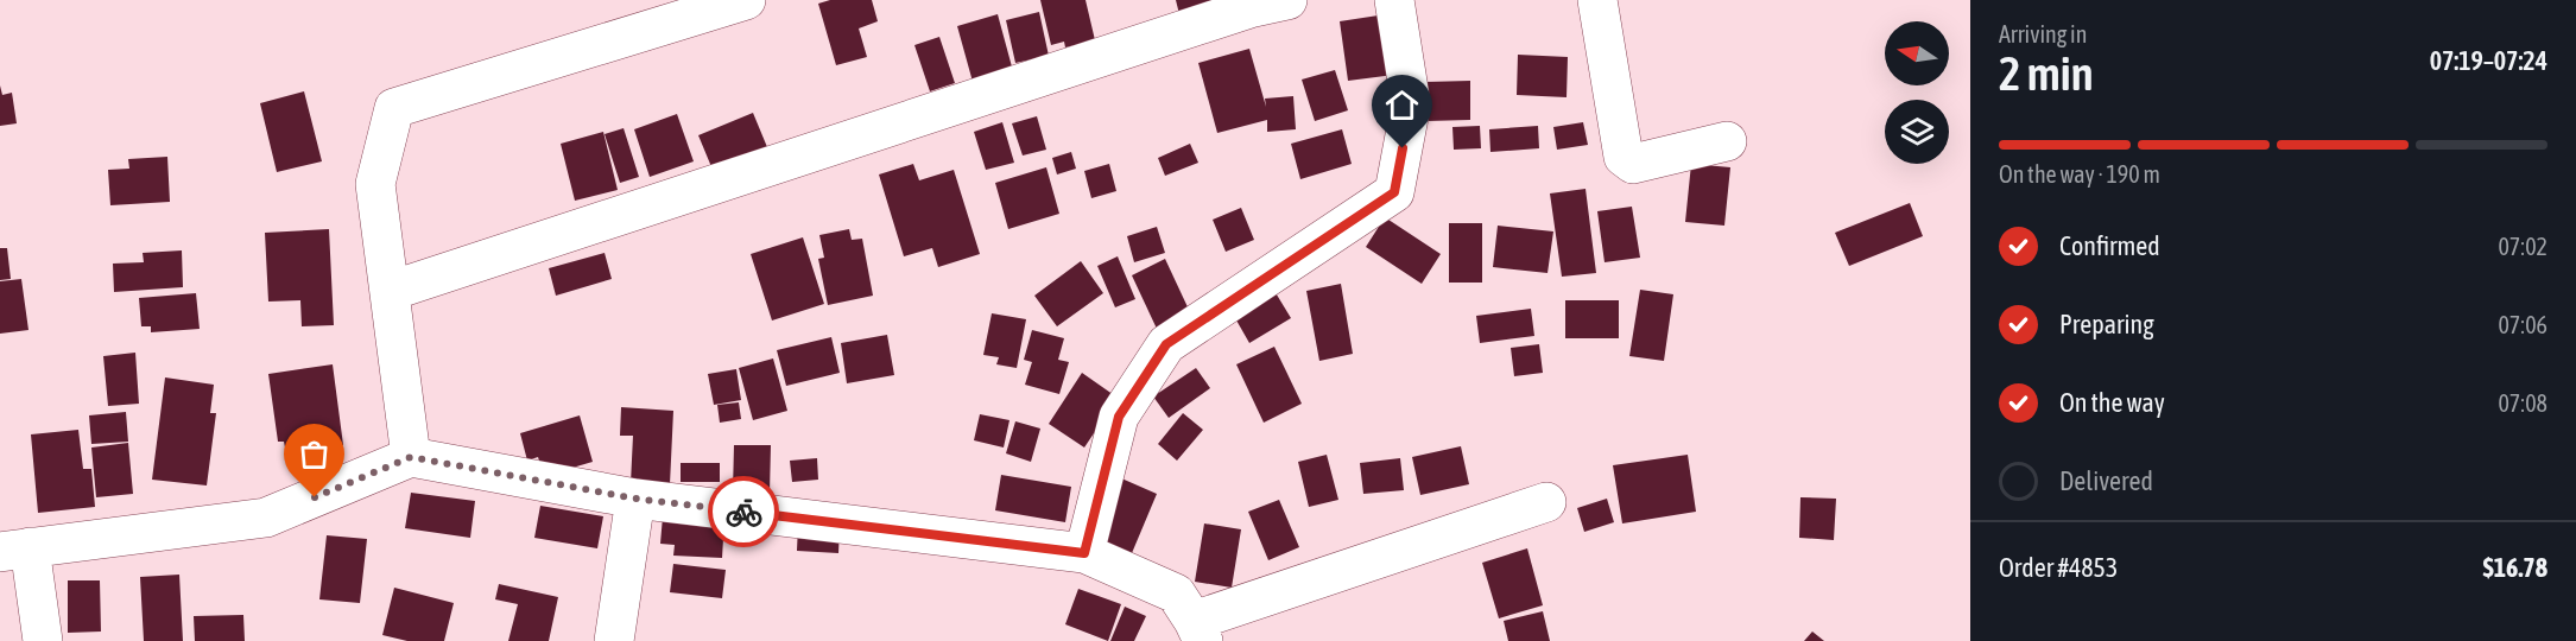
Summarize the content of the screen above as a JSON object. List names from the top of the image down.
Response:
{
  "north": "left",
  "page": {
    "heading": ["2 min", "Arriving in", "07:19–07:24"],
    "panel": ["Order #4853", "$16.78"],
    "bar": "On the way · 190 m",
    "list": [
      ["Confirmed", "07:02"],
      ["Preparing", "07:06"],
      ["On the way", "07:08"],
      "Delivered"
    ]
  }
}
